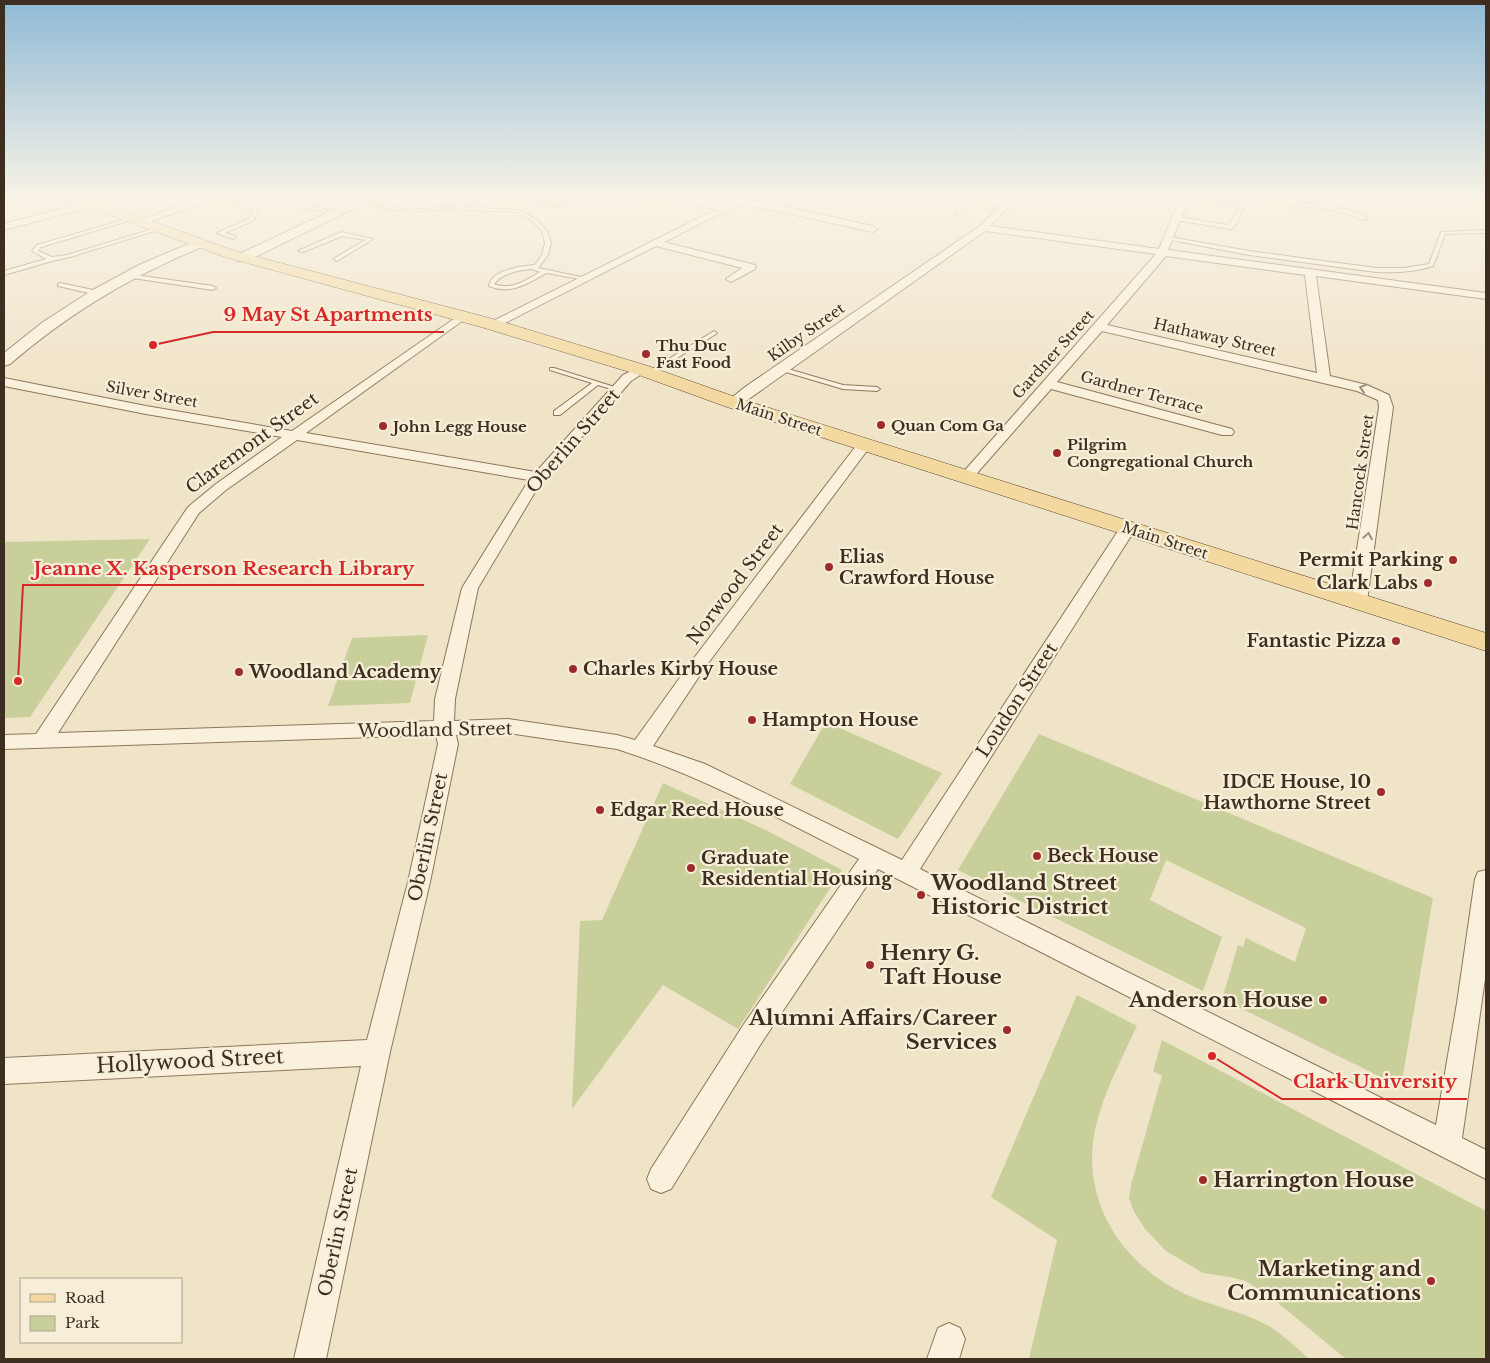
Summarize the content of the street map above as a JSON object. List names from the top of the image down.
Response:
{
  "streets": {
    "main road": ["Main Street"],
    "street": [
      "Kilby Street",
      "Hathaway Street",
      "Gardner Street",
      "Gardner Terrace",
      "Silver Street",
      "Oberlin Street",
      "Claremont Street",
      "Hancock Street",
      "Norwood Street",
      "Loudon Street",
      "Woodland Street",
      "Hollywood Street"
    ]
  },
  "crossings": [
    ["Kilby Street", "Main Street"],
    ["Hathaway Street", "Gardner Street"],
    ["Hathaway Street", "Hancock Street"],
    ["Gardner Street", "Gardner Terrace"],
    ["Gardner Street", "Main Street"],
    ["Silver Street", "Oberlin Street"],
    ["Silver Street", "Claremont Street"],
    ["Main Street", "Oberlin Street"],
    ["Main Street", "Claremont Street"],
    ["Main Street", "Hancock Street"],
    ["Main Street", "Norwood Street"],
    ["Main Street", "Loudon Street"],
    ["Oberlin Street", "Woodland Street"],
    ["Oberlin Street", "Hollywood Street"],
    ["Claremont Street", "Woodland Street"],
    ["Norwood Street", "Woodland Street"],
    ["Loudon Street", "Woodland Street"]
  ],
  "one_way": ["Hancock Street"],
  "places": [
    "9 May St Apartments",
    "Thu Duc Fast Food",
    "Quan Com Ga",
    "John Legg House",
    "Pilgrim Congregational Church",
    "Permit Parking",
    "Elias Crawford House",
    "Clark Labs",
    "Fantastic Pizza",
    "Charles Kirby House",
    "Woodland Academy",
    "Jeanne X. Kasperson Research Library",
    "Hampton House",
    "IDCE House, 10 Hawthorne Street",
    "Edgar Reed House",
    "Beck House",
    "Graduate Residential Housing",
    "Woodland Street Historic District",
    "Henry G. Taft House",
    "Anderson House",
    "Alumni Affairs/Career Services",
    "Clark University",
    "Harrington House",
    "Marketing and Communications"
  ],
  "legend": ["Road", "Park"]
}
